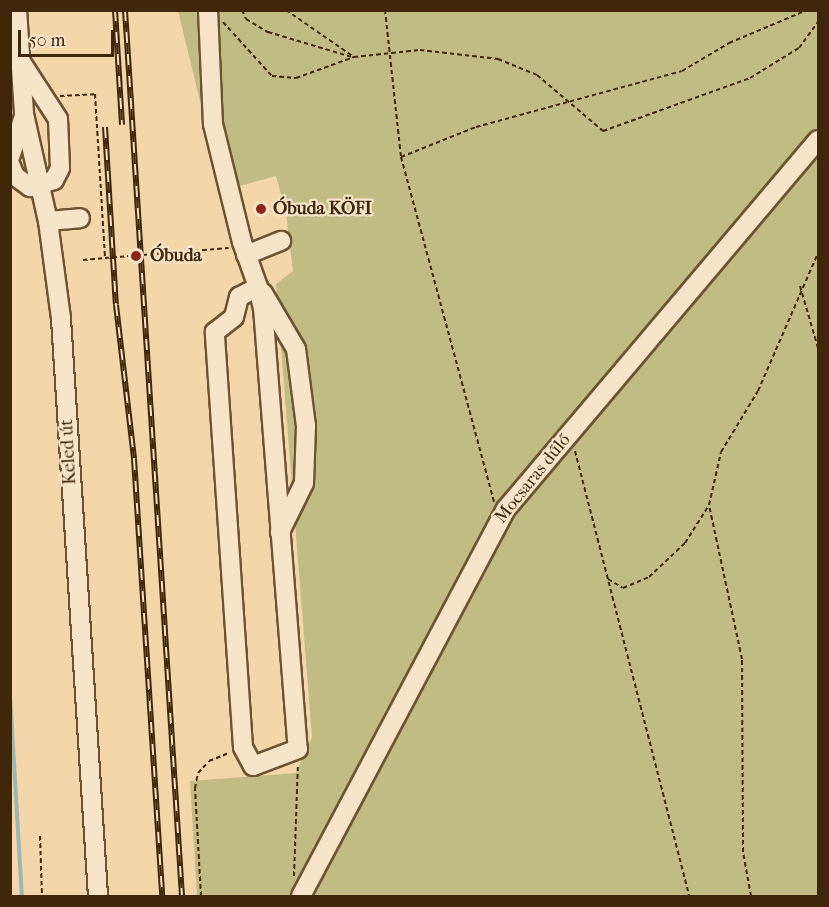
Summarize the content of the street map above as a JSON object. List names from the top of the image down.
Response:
{
  "streets": {
    "street": ["Keled út", "Mocsaras dűlő"]
  },
  "places": ["Óbuda KÖFI", "Óbuda"],
  "scale_bar": "50 m"
}
